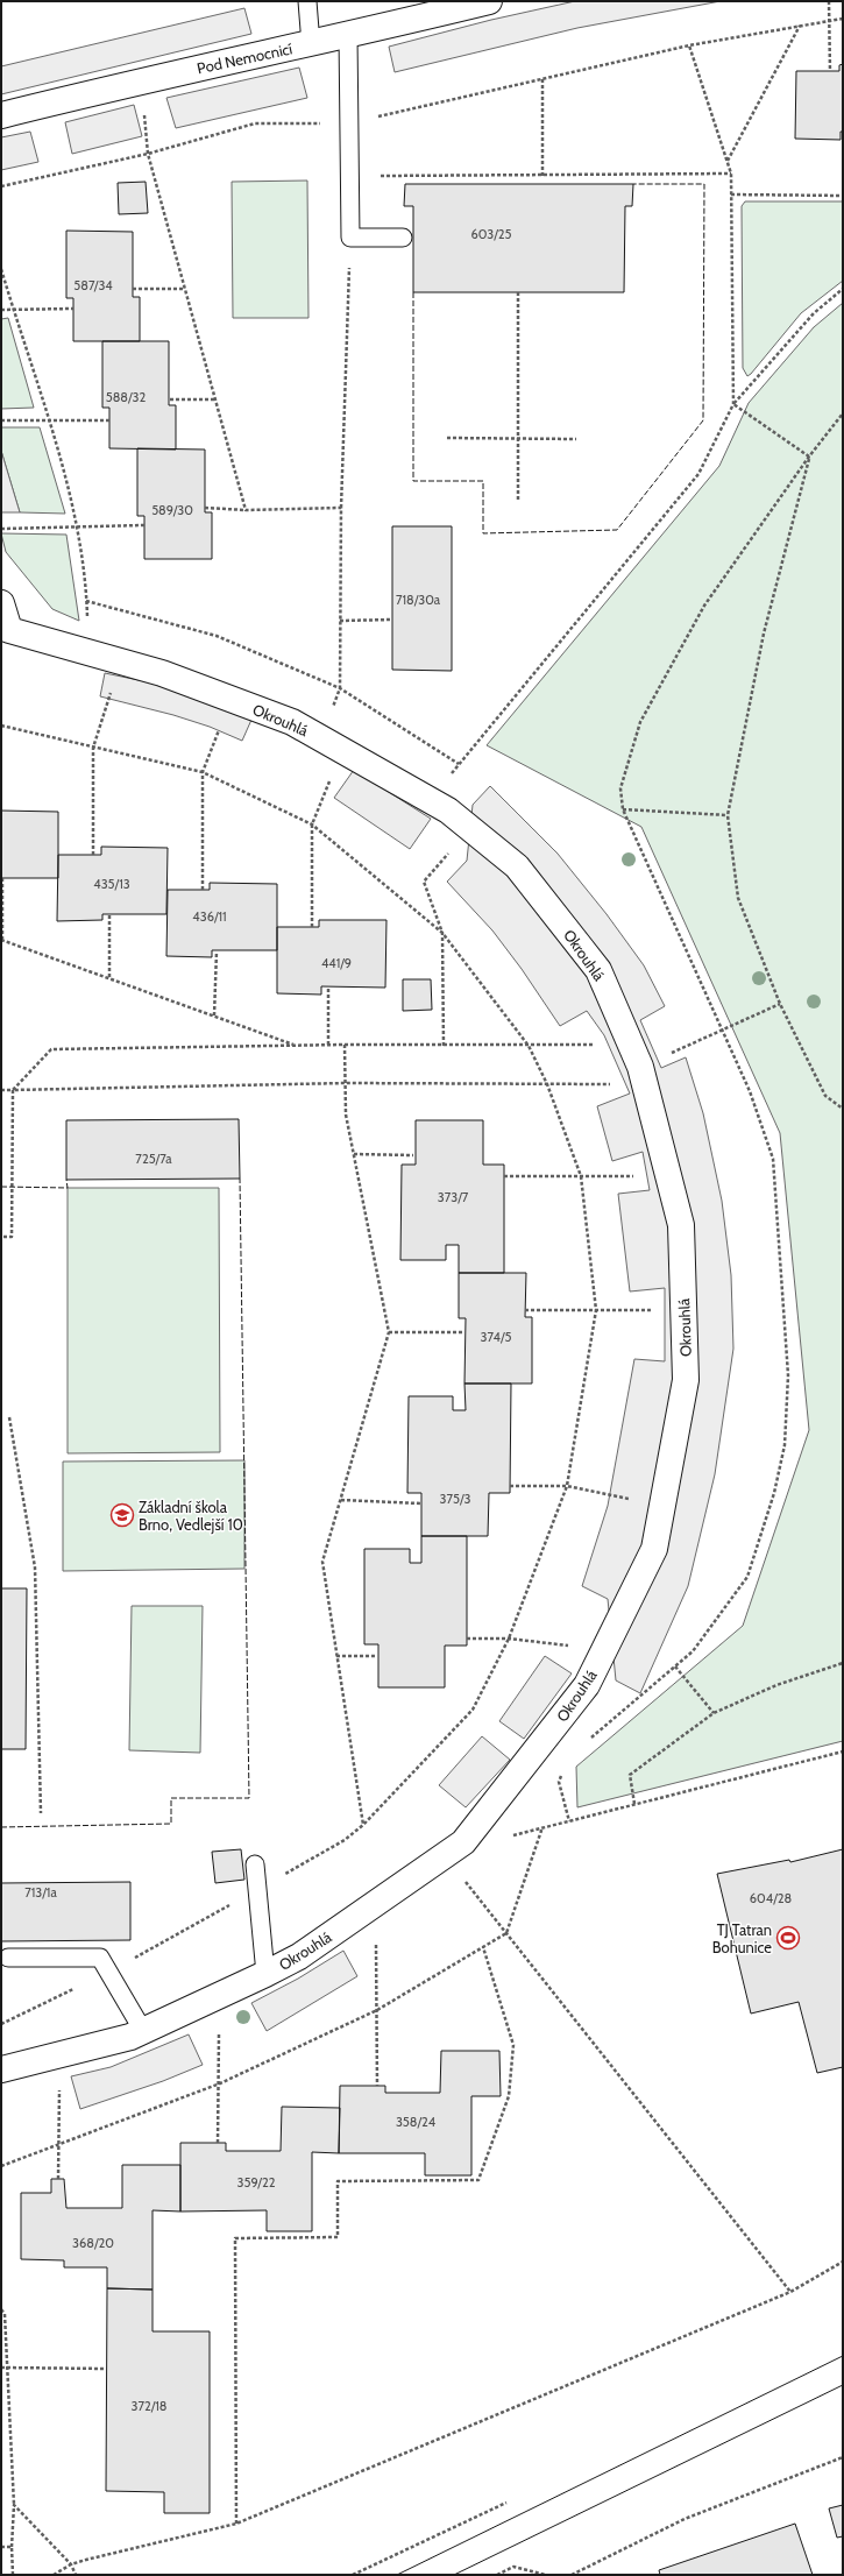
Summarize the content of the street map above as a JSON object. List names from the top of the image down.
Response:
{
  "streets": {
    "street": ["Pod Nemocnicí", "Okrouhlá"]
  },
  "places": {
    "school or university": ["Základní škola Brno, Vedlejší 10"],
    "sports": ["TJ Tatran Bohunice"]
  },
  "house_numbers": [
    "603/25",
    "587/34",
    "588/32",
    "589/30",
    "718/30a",
    "435/13",
    "436/11",
    "441/9",
    "725/7a",
    "373/7",
    "374/5",
    "375/3",
    "713/1a",
    "604/28",
    "358/24",
    "359/22",
    "368/20",
    "372/18"
  ]
}
